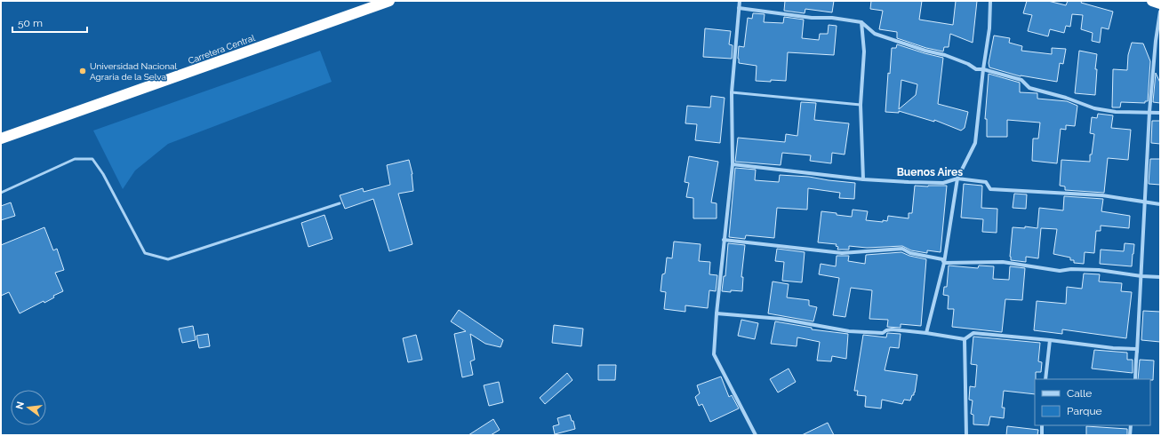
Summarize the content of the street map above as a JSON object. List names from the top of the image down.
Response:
{
  "streets": {
    "highway": ["Carretera Central"]
  },
  "districts": ["Buenos Aires"],
  "places": ["Universidad Nacional Agraria de la Selva"],
  "legend": ["Calle", "Parque"],
  "scale_bar": "50 m",
  "north": "left"
}
